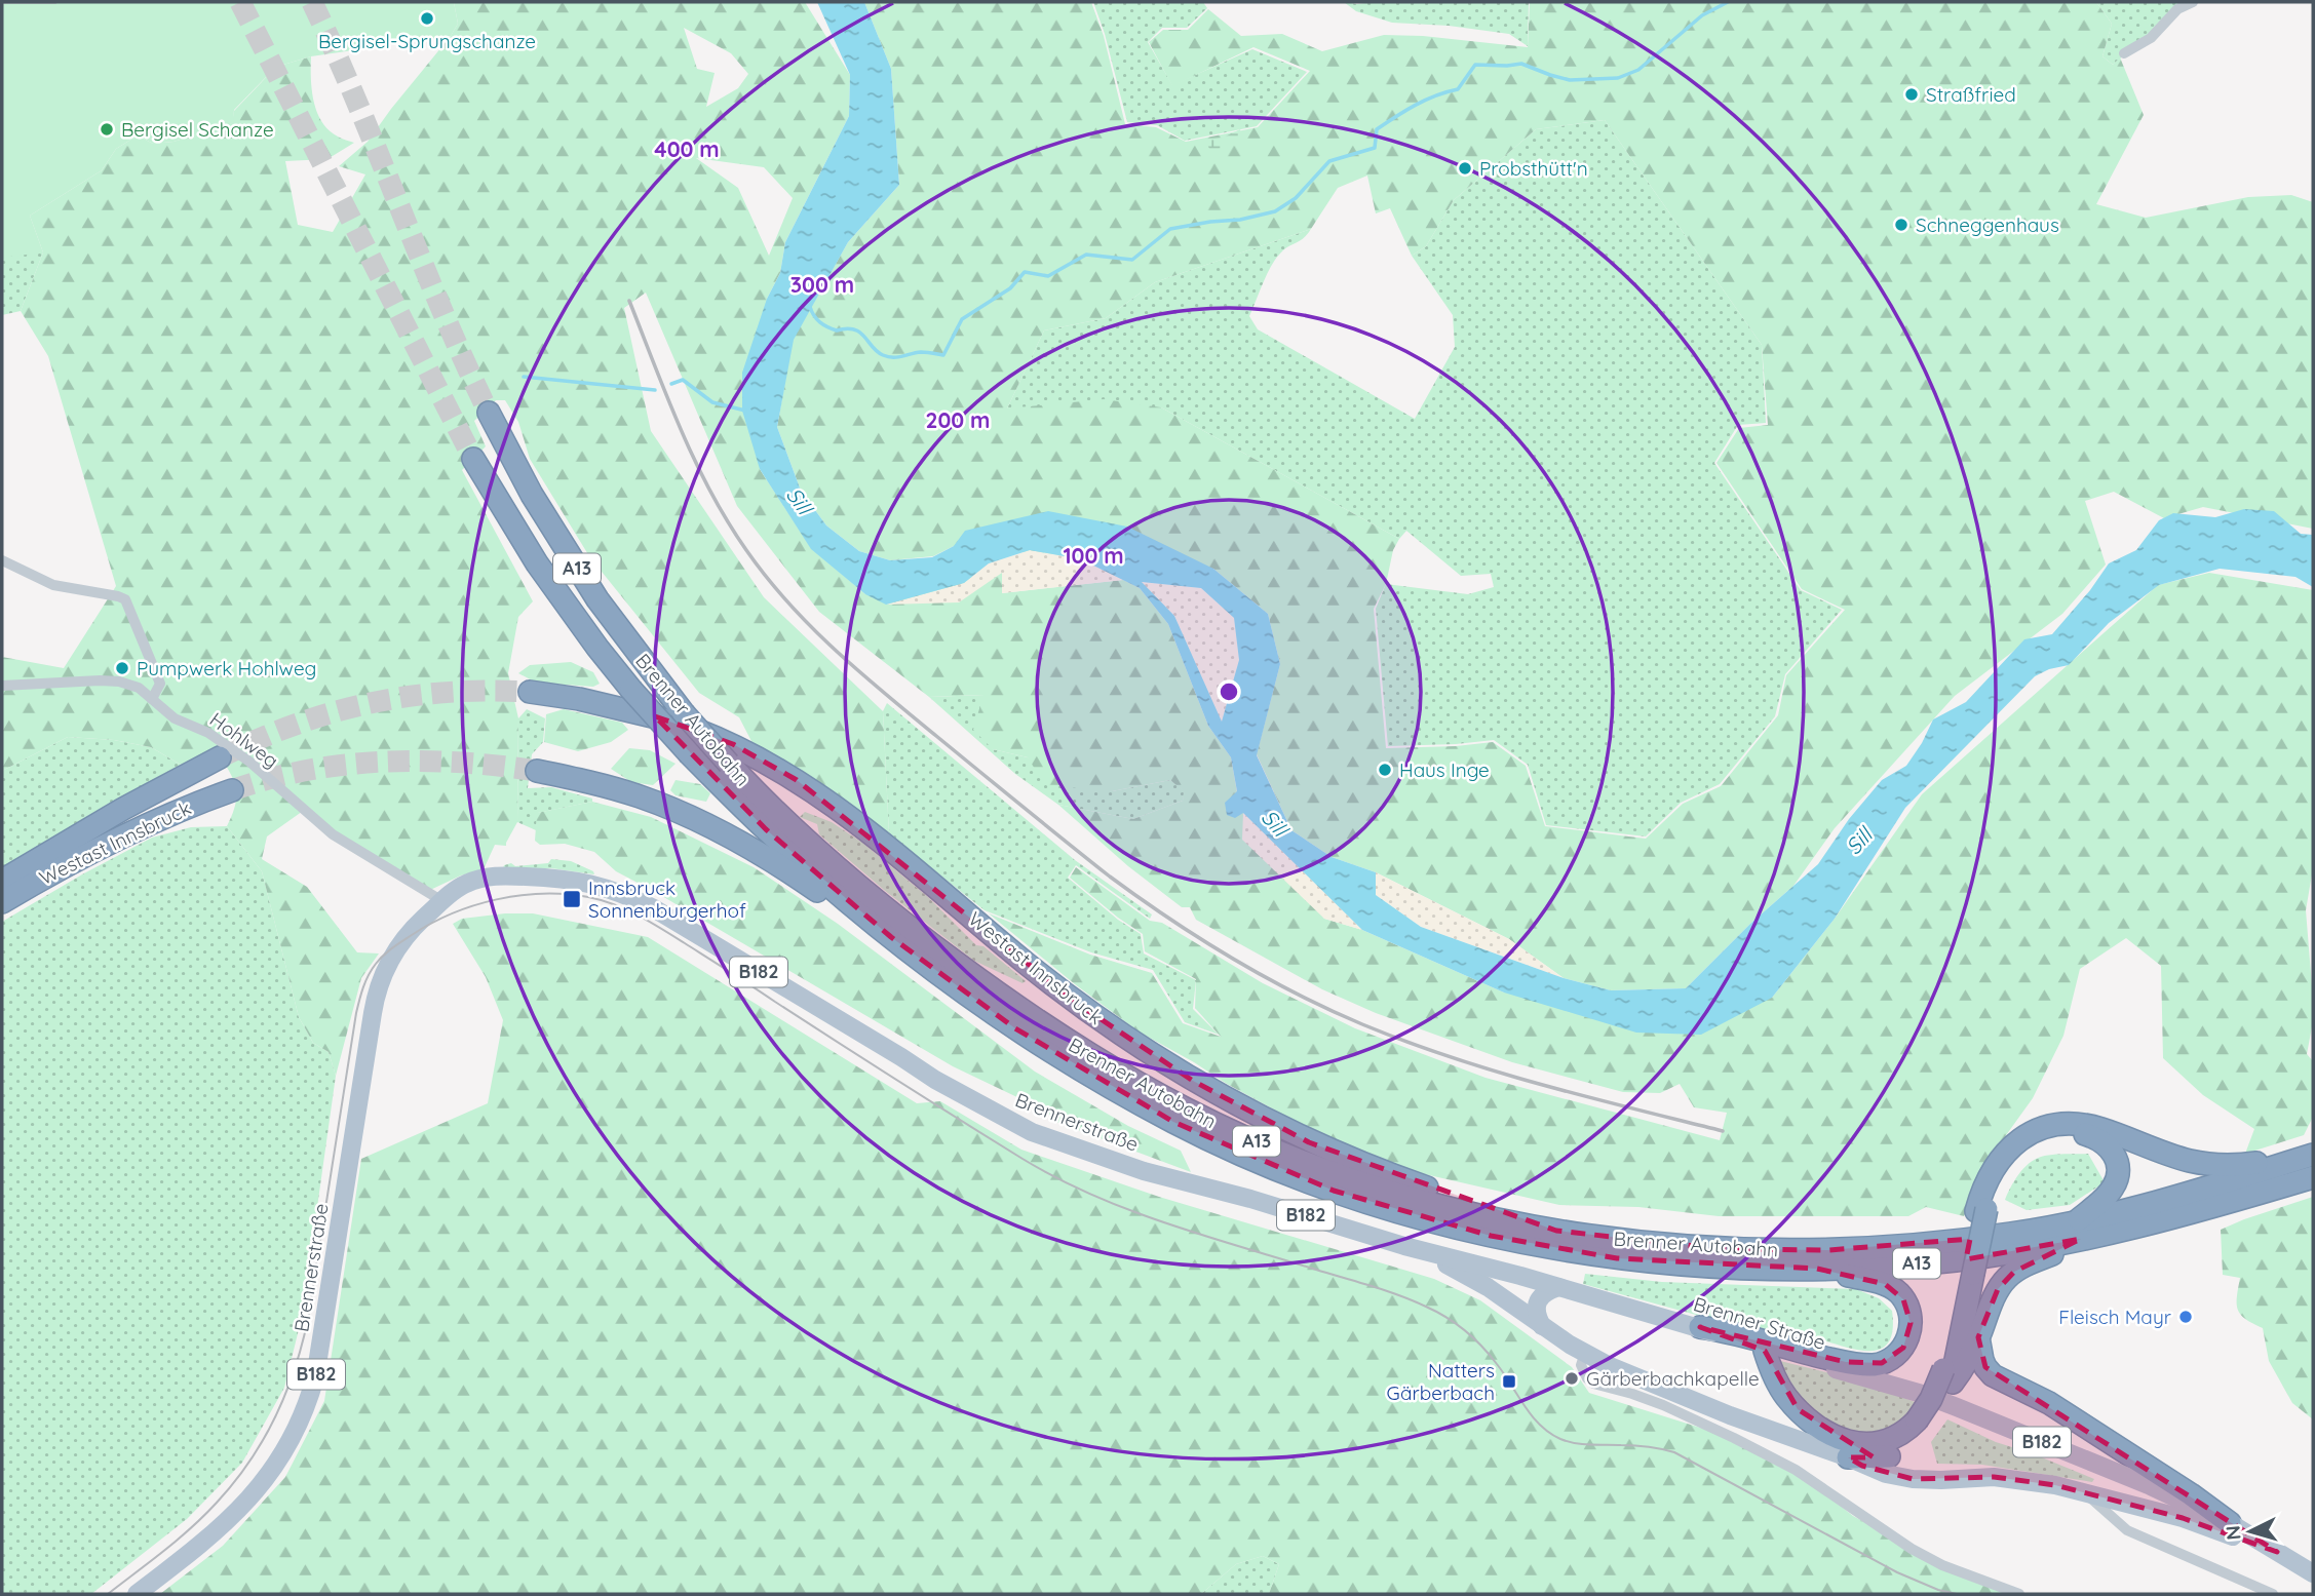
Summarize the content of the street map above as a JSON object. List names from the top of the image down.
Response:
{
  "streets": {
    "highway": ["A13", "Brenner Autobahn", "Westast Innsbruck"],
    "main road": ["B182", "Brennerstraße", "Brenner Straße"],
    "street": ["Hohlweg"]
  },
  "crossings": [
    ["A13", "Brenner Autobahn"],
    ["Brenner Autobahn", "Westast Innsbruck"],
    ["Hohlweg", "Brennerstraße"],
    ["B182", "Brennerstraße"],
    ["B182", "Brenner Straße"],
    ["Brennerstraße", "Brenner Straße"]
  ],
  "water": ["Sill"],
  "places": {
    "other": [
      "Bergisel-Sprungschanze",
      "Straßfried",
      "Bergisel Schanze",
      "Probsthütt'n",
      "Schneggenhaus",
      "Pumpwerk Hohlweg",
      "Haus Inge",
      "Fleisch Mayr",
      "Gärberbachkapelle"
    ],
    "transit": ["Innsbruck Sonnenburgerhof", "Natters Gärberbach"]
  },
  "north": "left",
  "rings": [
    "400 m",
    "300 m",
    "200 m",
    "100 m"
  ]
}
